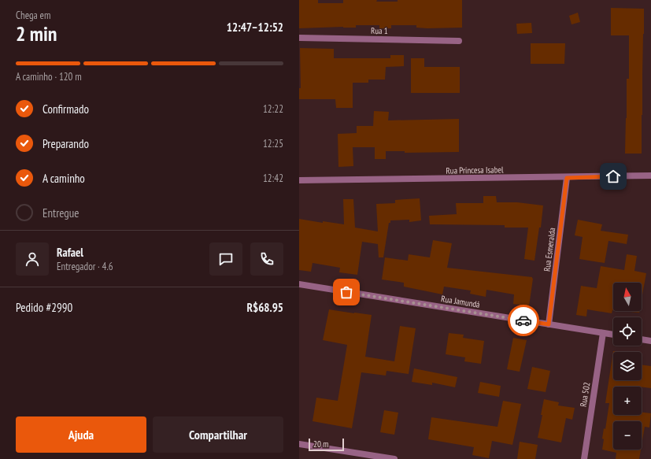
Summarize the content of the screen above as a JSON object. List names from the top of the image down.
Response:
{
  "streets": {
    "street": [
      "Rua 1",
      "Rua Princesa Isabel",
      "Rua Esmeralda",
      "Rua Jamundá",
      "Rua 502"
    ]
  },
  "crossings": [
    ["Rua Princesa Isabel", "Rua Esmeralda"],
    ["Rua Esmeralda", "Rua Jamundá"],
    ["Rua Jamundá", "Rua 502"]
  ],
  "scale_bar": "20 m",
  "north": "top",
  "page": {
    "heading": ["2 min", "Chega em", "12:47–12:52"],
    "panel": [
      "Rafael",
      "Entregador · 4.6",
      "Pedido #2990",
      "R$68.95"
    ],
    "bar": "A caminho · 120 m",
    "list": [
      ["Confirmado", "12:22"],
      ["Preparando", "12:25"],
      ["A caminho", "12:42"],
      "Entregue"
    ],
    "map_buttons": ["+", "−"],
    "buttons": ["Ajuda", "Compartilhar"],
    "scale": "20 m"
  }
}
